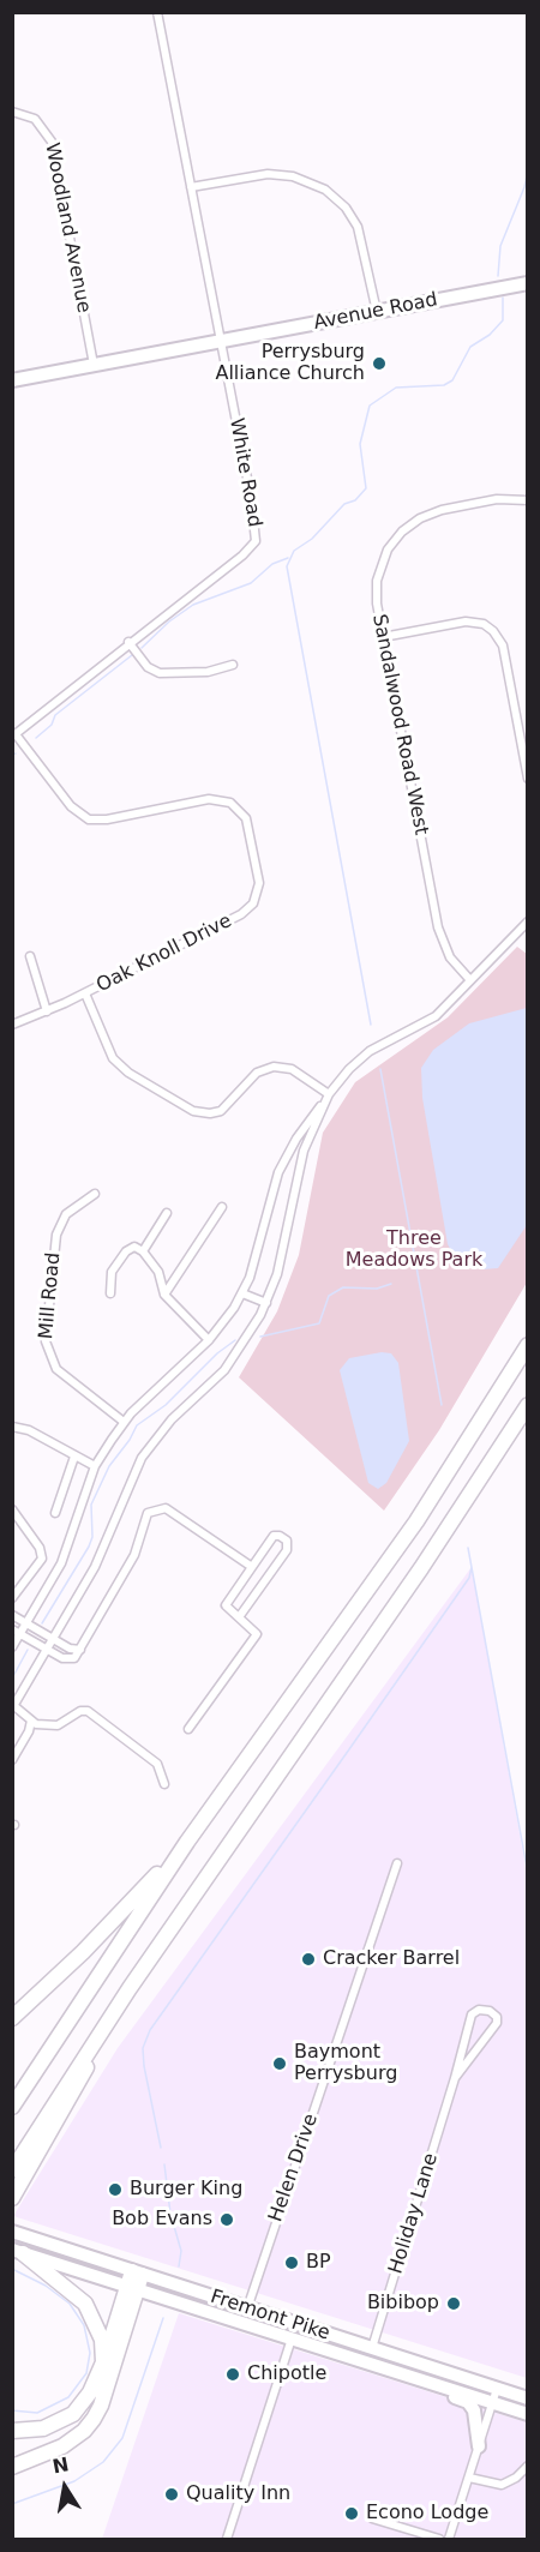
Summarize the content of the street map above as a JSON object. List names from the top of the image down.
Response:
{
  "streets": {
    "main road": ["Avenue Road", "Fremont Pike"],
    "street": [
      "Woodland Avenue",
      "White Road",
      "Sandalwood Road West",
      "Oak Knoll Drive",
      "Mill Road",
      "Helen Drive",
      "Holiday Lane"
    ]
  },
  "crossings": [
    ["Woodland Avenue", "Avenue Road"],
    ["Avenue Road", "White Road"],
    ["White Road", "Oak Knoll Drive"],
    ["Helen Drive", "Fremont Pike"],
    ["Holiday Lane", "Fremont Pike"]
  ],
  "parks": ["Three Meadows Park"],
  "places": [
    "Perrysburg Alliance Church",
    "Cracker Barrel",
    "Baymont Perrysburg",
    "Burger King",
    "Bob Evans",
    "BP",
    "Bibibop",
    "Chipotle",
    "Quality Inn",
    "Econo Lodge"
  ],
  "north": "top"
}
